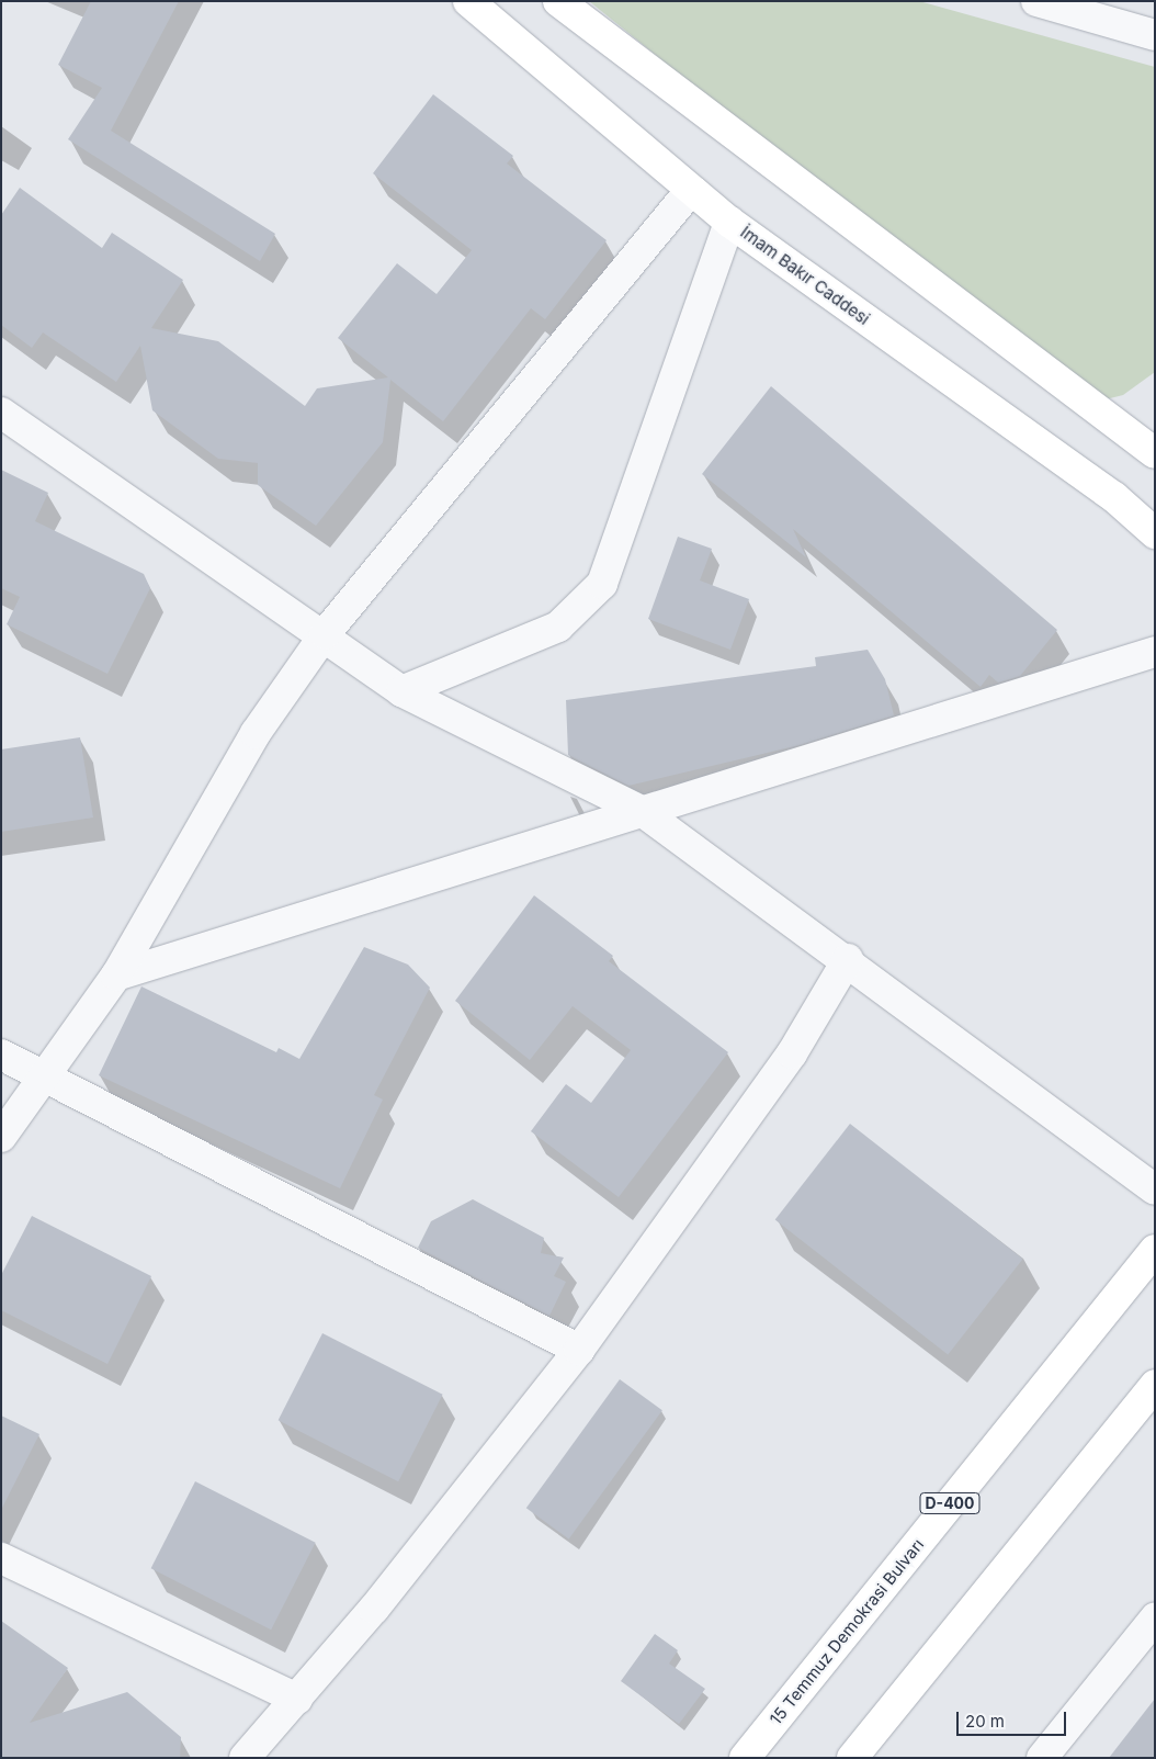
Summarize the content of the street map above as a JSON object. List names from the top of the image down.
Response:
{
  "streets": {
    "main road": ["İmam Bakır Caddesi", "D-400", "15 Temmuz Demokrasi Bulvarı"]
  },
  "scale_bar": "20 m"
}
